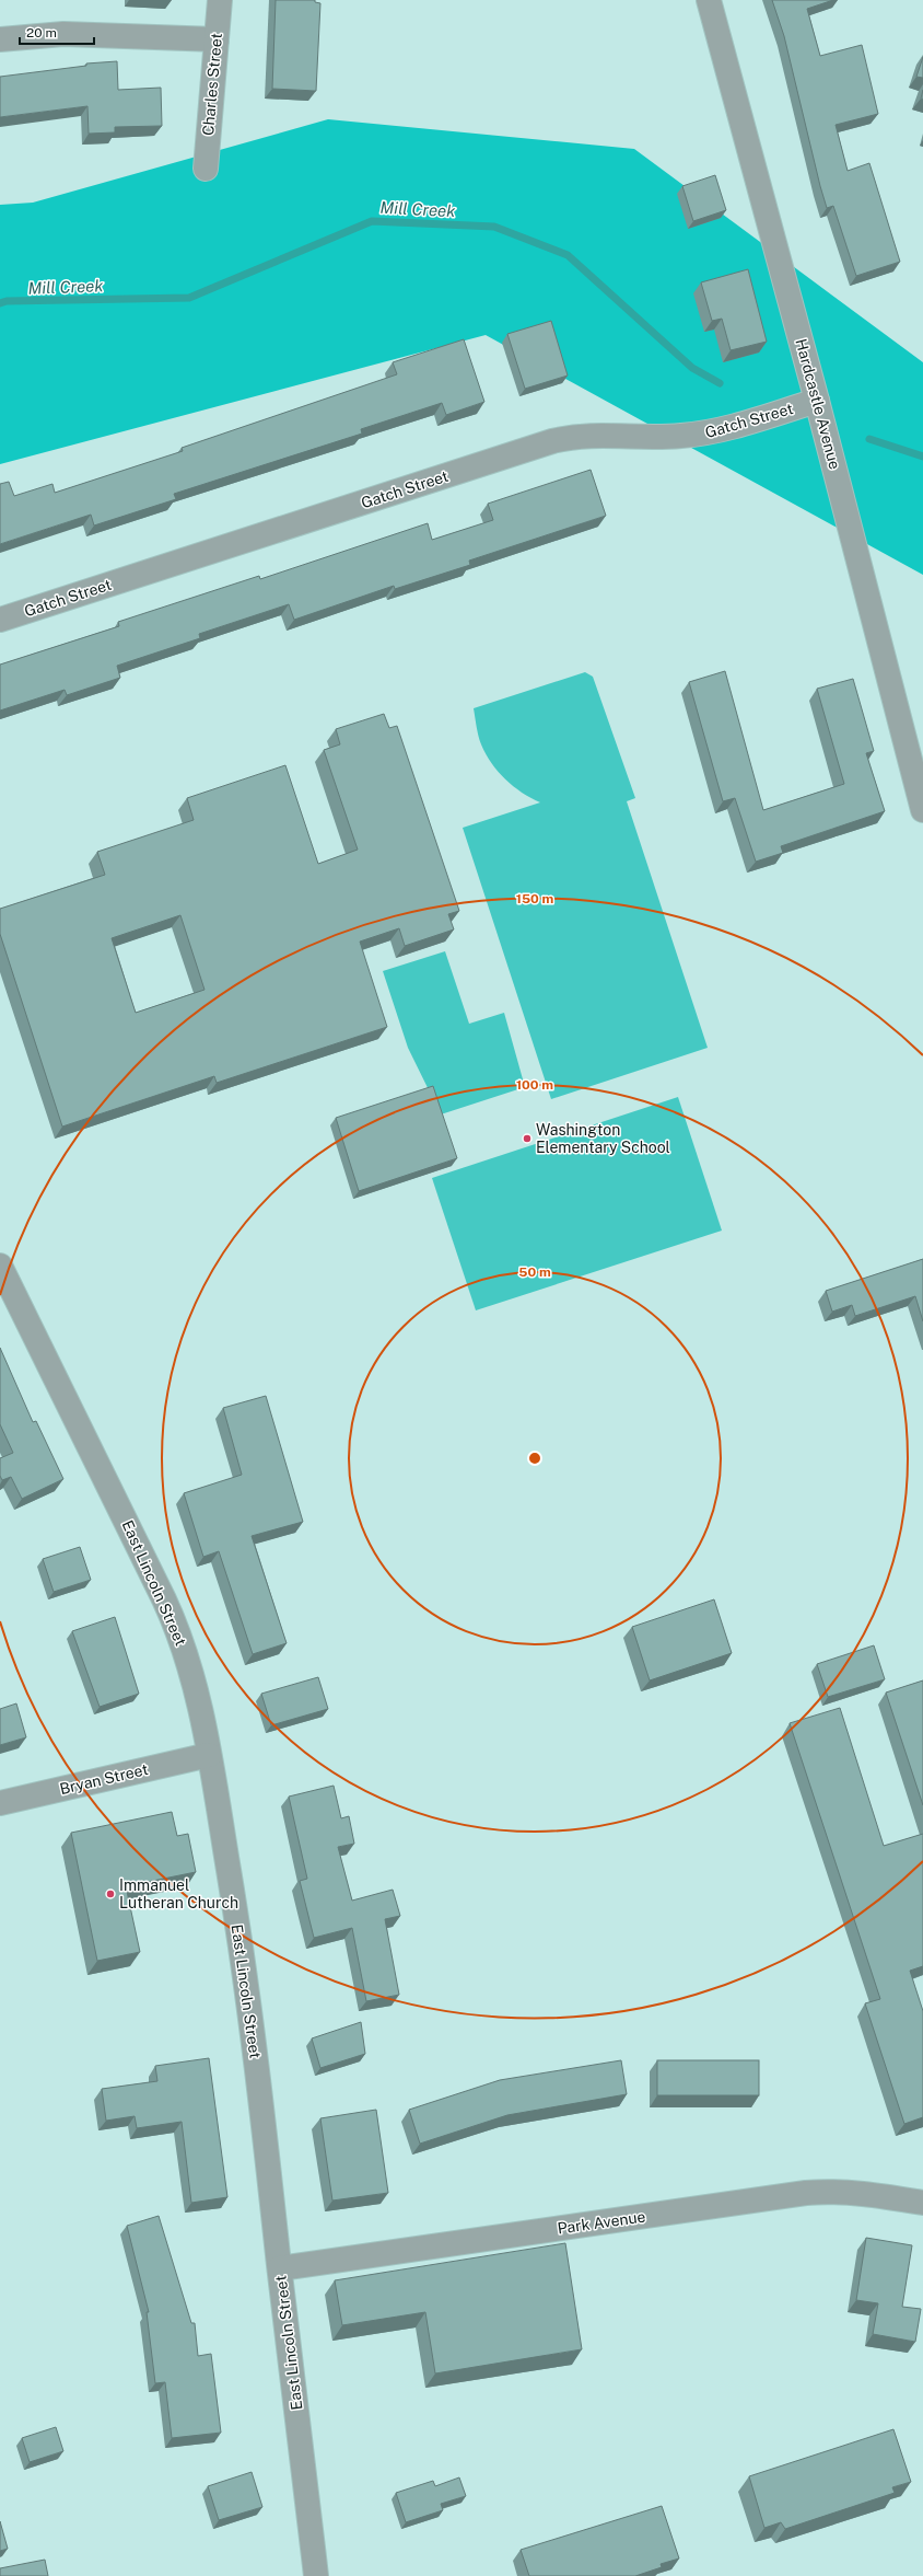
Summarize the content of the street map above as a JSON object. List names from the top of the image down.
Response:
{
  "streets": {
    "street": [
      "Charles Street",
      "Hardcastle Avenue",
      "Gatch Street",
      "East Lincoln Street",
      "Bryan Street",
      "Park Avenue"
    ]
  },
  "crossings": [
    ["Hardcastle Avenue", "Gatch Street"],
    ["East Lincoln Street", "Bryan Street"],
    ["East Lincoln Street", "Park Avenue"]
  ],
  "water": ["Mill Creek"],
  "places": ["Washington Elementary School", "Immanuel Lutheran Church"],
  "scale_bar": "20 m",
  "rings": ["150 m", "100 m", "50 m"]
}
